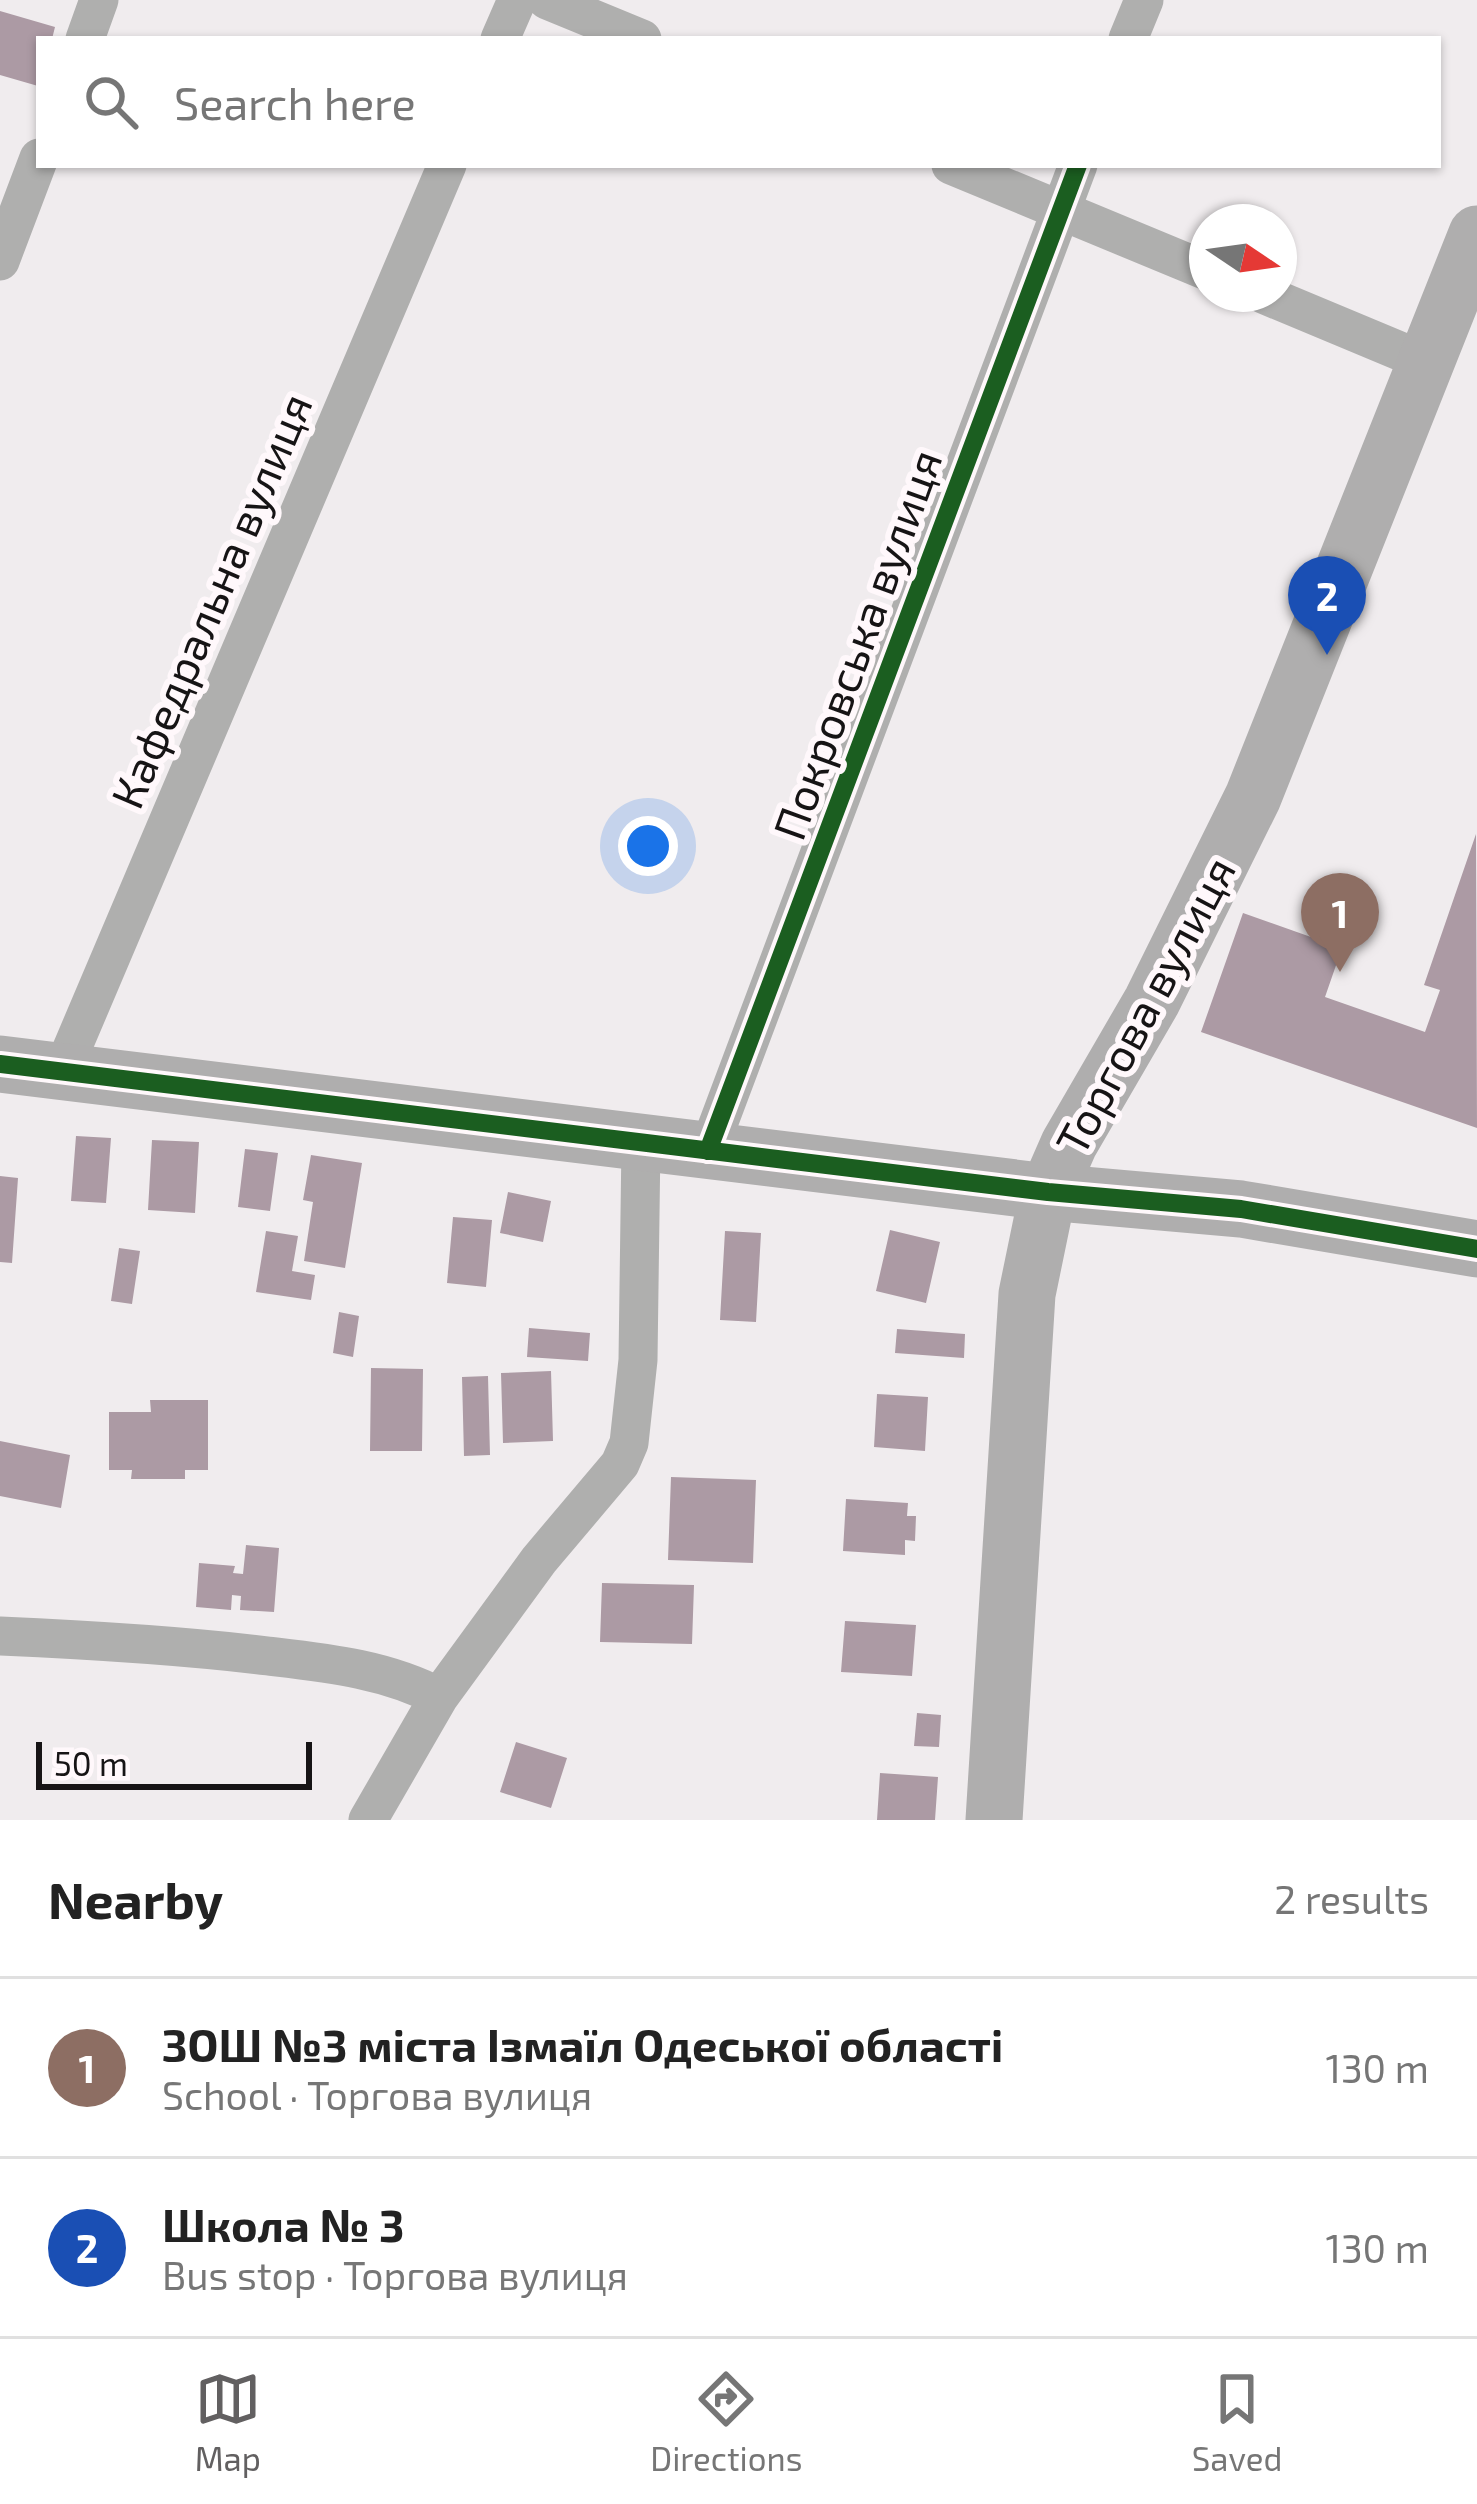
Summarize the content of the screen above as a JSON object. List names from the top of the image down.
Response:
{
  "streets": {
    "main road": ["Торгова вулиця"],
    "street": ["Кафедральна вулиця", "Покровська вулиця"]
  },
  "scale_bar": "50 m",
  "north": "right",
  "page": {
    "search": "Search here",
    "pins": ["2", "1"],
    "scale": "50 m",
    "heading": ["Nearby", "2 results"],
    "list": [
      {
        "mark": "1",
        "name": "ЗОШ №3 міста Ізмаїл Одеської області",
        "note": "School · Торгова вулиця",
        "value": "130 m"
      },
      {
        "mark": "2",
        "name": "Школа № 3",
        "note": "Bus stop · Торгова вулиця",
        "value": "130 m"
      }
    ],
    "nav": ["Map", "Directions", "Saved"]
  }
}
